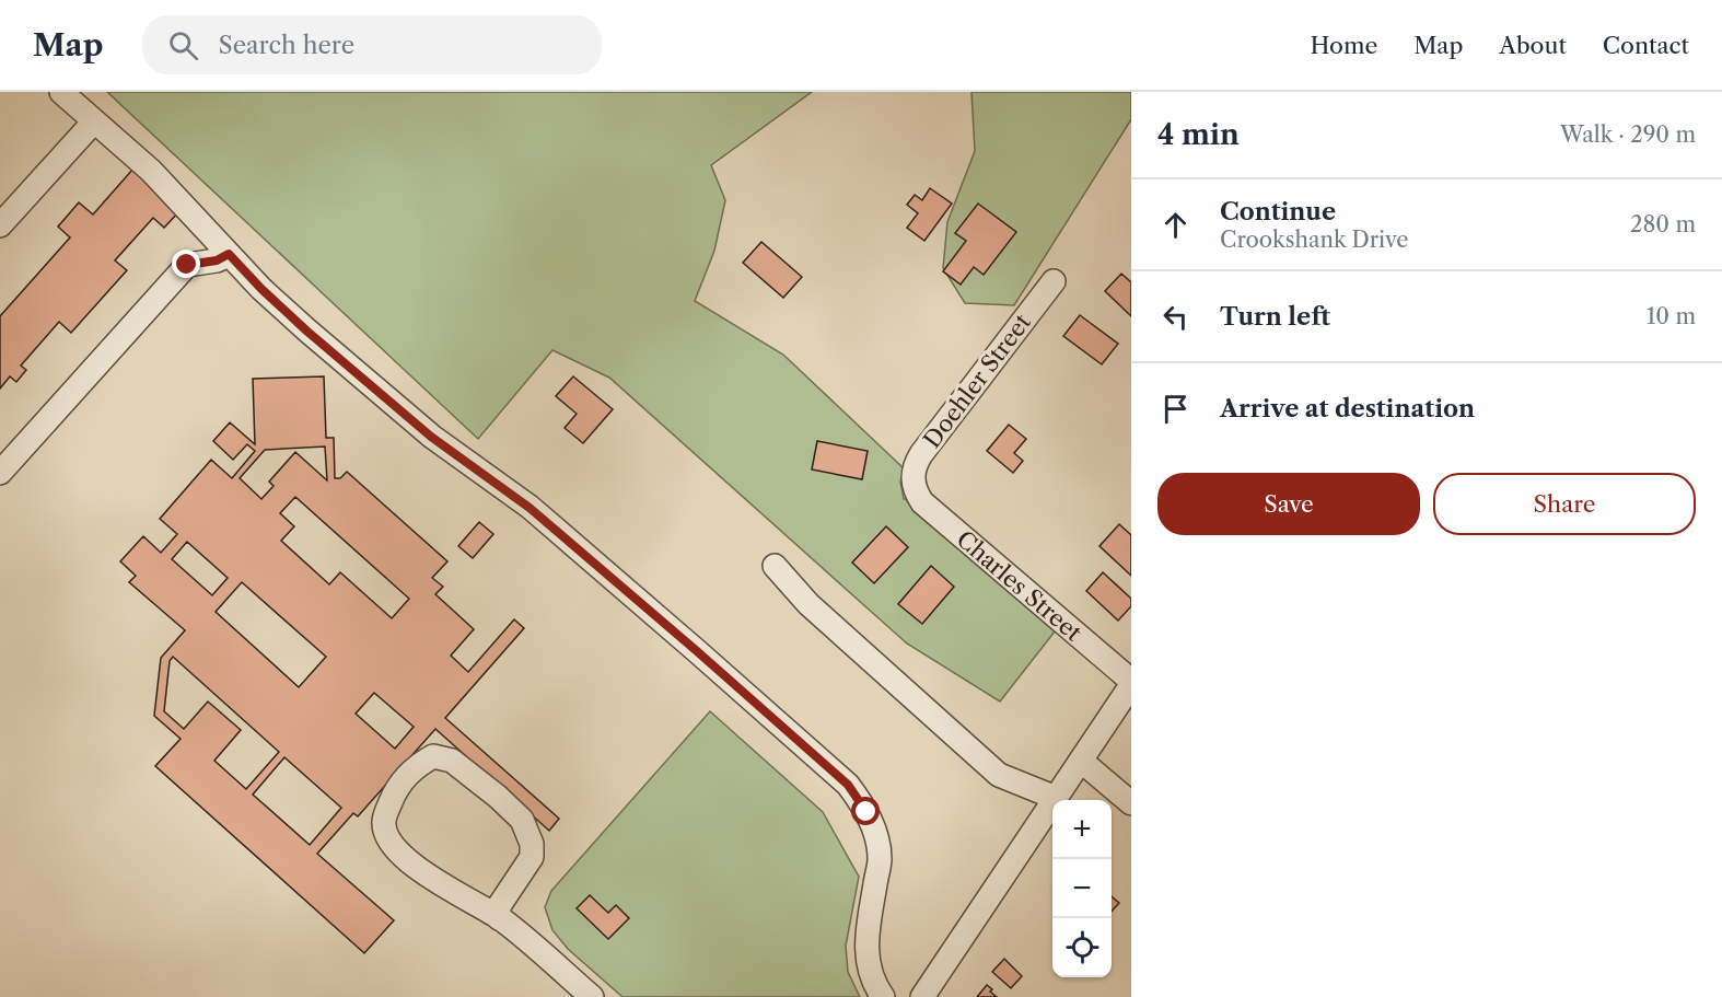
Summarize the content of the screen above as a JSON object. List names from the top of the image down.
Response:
{
  "streets": {
    "street": ["Doehler Street", "Charles Street"]
  },
  "crossings": [
    ["Doehler Street", "Charles Street"]
  ],
  "page": {
    "header": "Map",
    "search": "Search here",
    "nav": [
      "Home",
      "Map",
      "About",
      "Contact"
    ],
    "heading": ["4 min", "Walk · 290 m"],
    "list": [
      ["Continue", "Crookshank Drive", "280 m"],
      ["Turn left", "10 m"],
      "Arrive at destination"
    ],
    "buttons": ["Save", "Share"],
    "map_buttons": ["+", "−"]
  }
}
